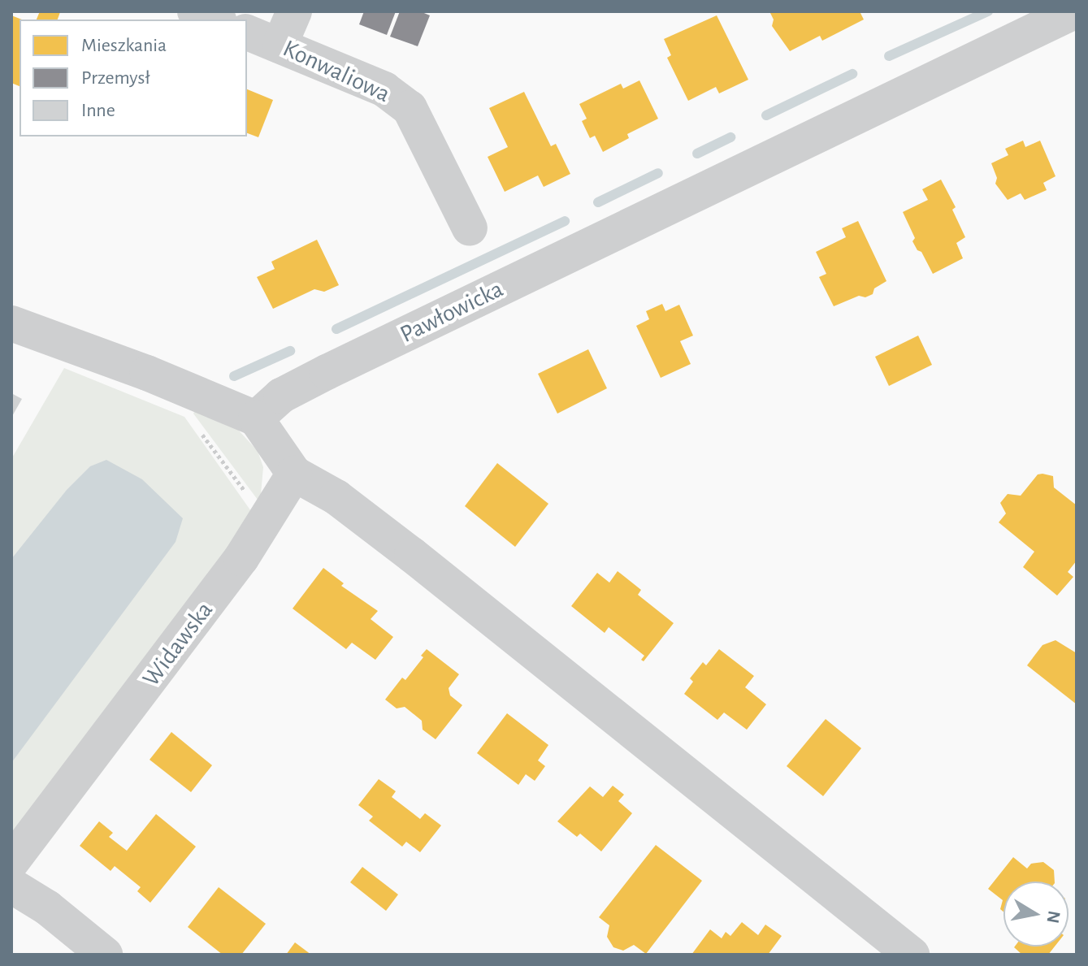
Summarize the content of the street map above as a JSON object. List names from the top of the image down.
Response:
{
  "streets": {
    "street": ["Konwaliowa", "Pawłowicka", "Widawska"]
  },
  "legend": ["Mieszkania", "Przemysł", "Inne"],
  "north": "right"
}
